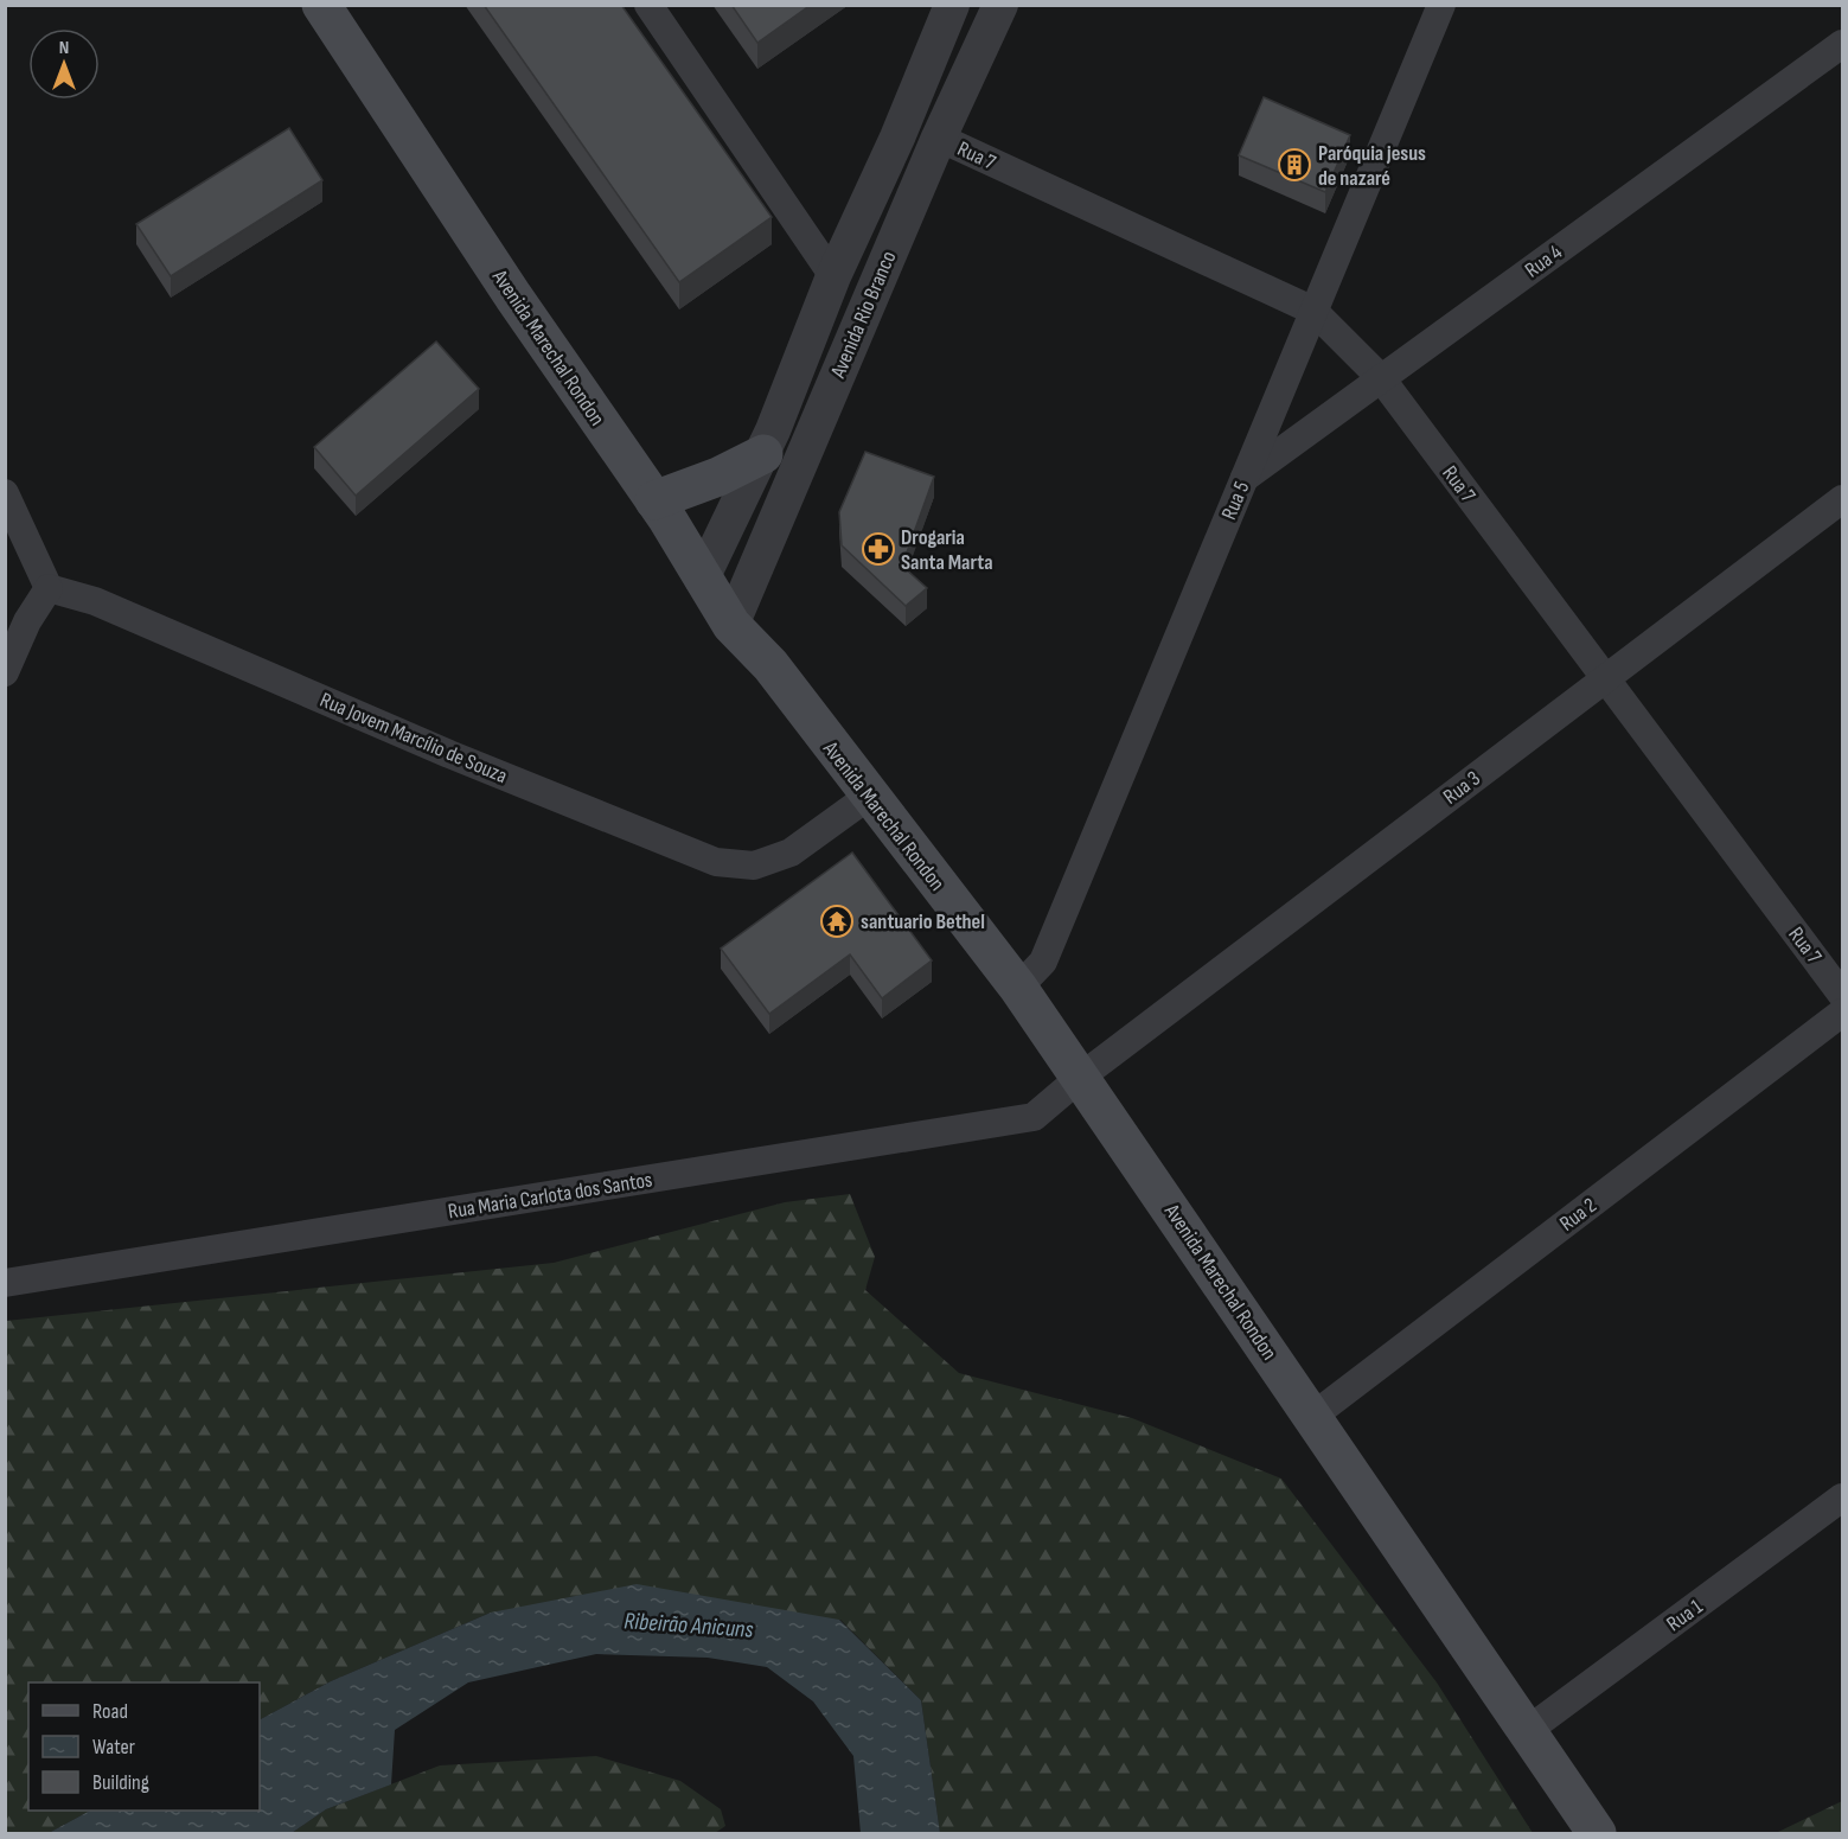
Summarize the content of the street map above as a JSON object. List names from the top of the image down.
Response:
{
  "streets": {
    "main road": ["Avenida Marechal Rondon"],
    "street": [
      "Rua 7",
      "Rua 4",
      "Avenida Rio Branco",
      "Rua 5",
      "Rua Jovem Marcílio de Souza",
      "Rua 3",
      "Rua Maria Carlota dos Santos",
      "Rua 2",
      "Rua 1"
    ]
  },
  "crossings": [
    ["Rua 7", "Rua 4"],
    ["Rua 7", "Avenida Rio Branco"],
    ["Rua 7", "Rua 5"],
    ["Rua 7", "Rua 3"],
    ["Rua 4", "Rua 5"],
    ["Avenida Rio Branco", "Avenida Marechal Rondon"],
    ["Avenida Marechal Rondon", "Rua 5"],
    ["Avenida Marechal Rondon", "Rua Jovem Marcílio de Souza"],
    ["Avenida Marechal Rondon", "Rua 3"],
    ["Avenida Marechal Rondon", "Rua Maria Carlota dos Santos"],
    ["Avenida Marechal Rondon", "Rua 2"],
    ["Avenida Marechal Rondon", "Rua 1"],
    ["Rua 3", "Rua Maria Carlota dos Santos"]
  ],
  "water": ["Ribeirão Anicuns"],
  "places": {
    "building": ["Paróquia jesus de nazaré"],
    "pharmacy": ["Drogaria Santa Marta"],
    "temple": ["santuario Bethel"]
  },
  "legend": ["Road", "Water", "Building"],
  "north": "top"
}
